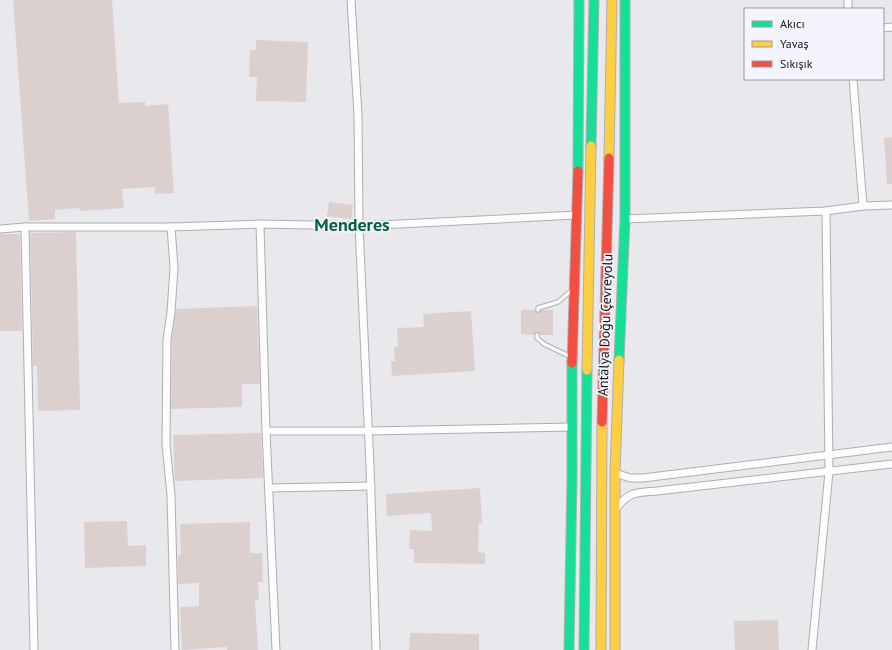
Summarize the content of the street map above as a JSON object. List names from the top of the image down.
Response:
{
  "streets": {
    "street": ["Antalya Doğu Çevreyolu"]
  },
  "districts": ["Menderes"],
  "legend": ["Akıcı", "Yavaş", "Sıkışık"]
}
